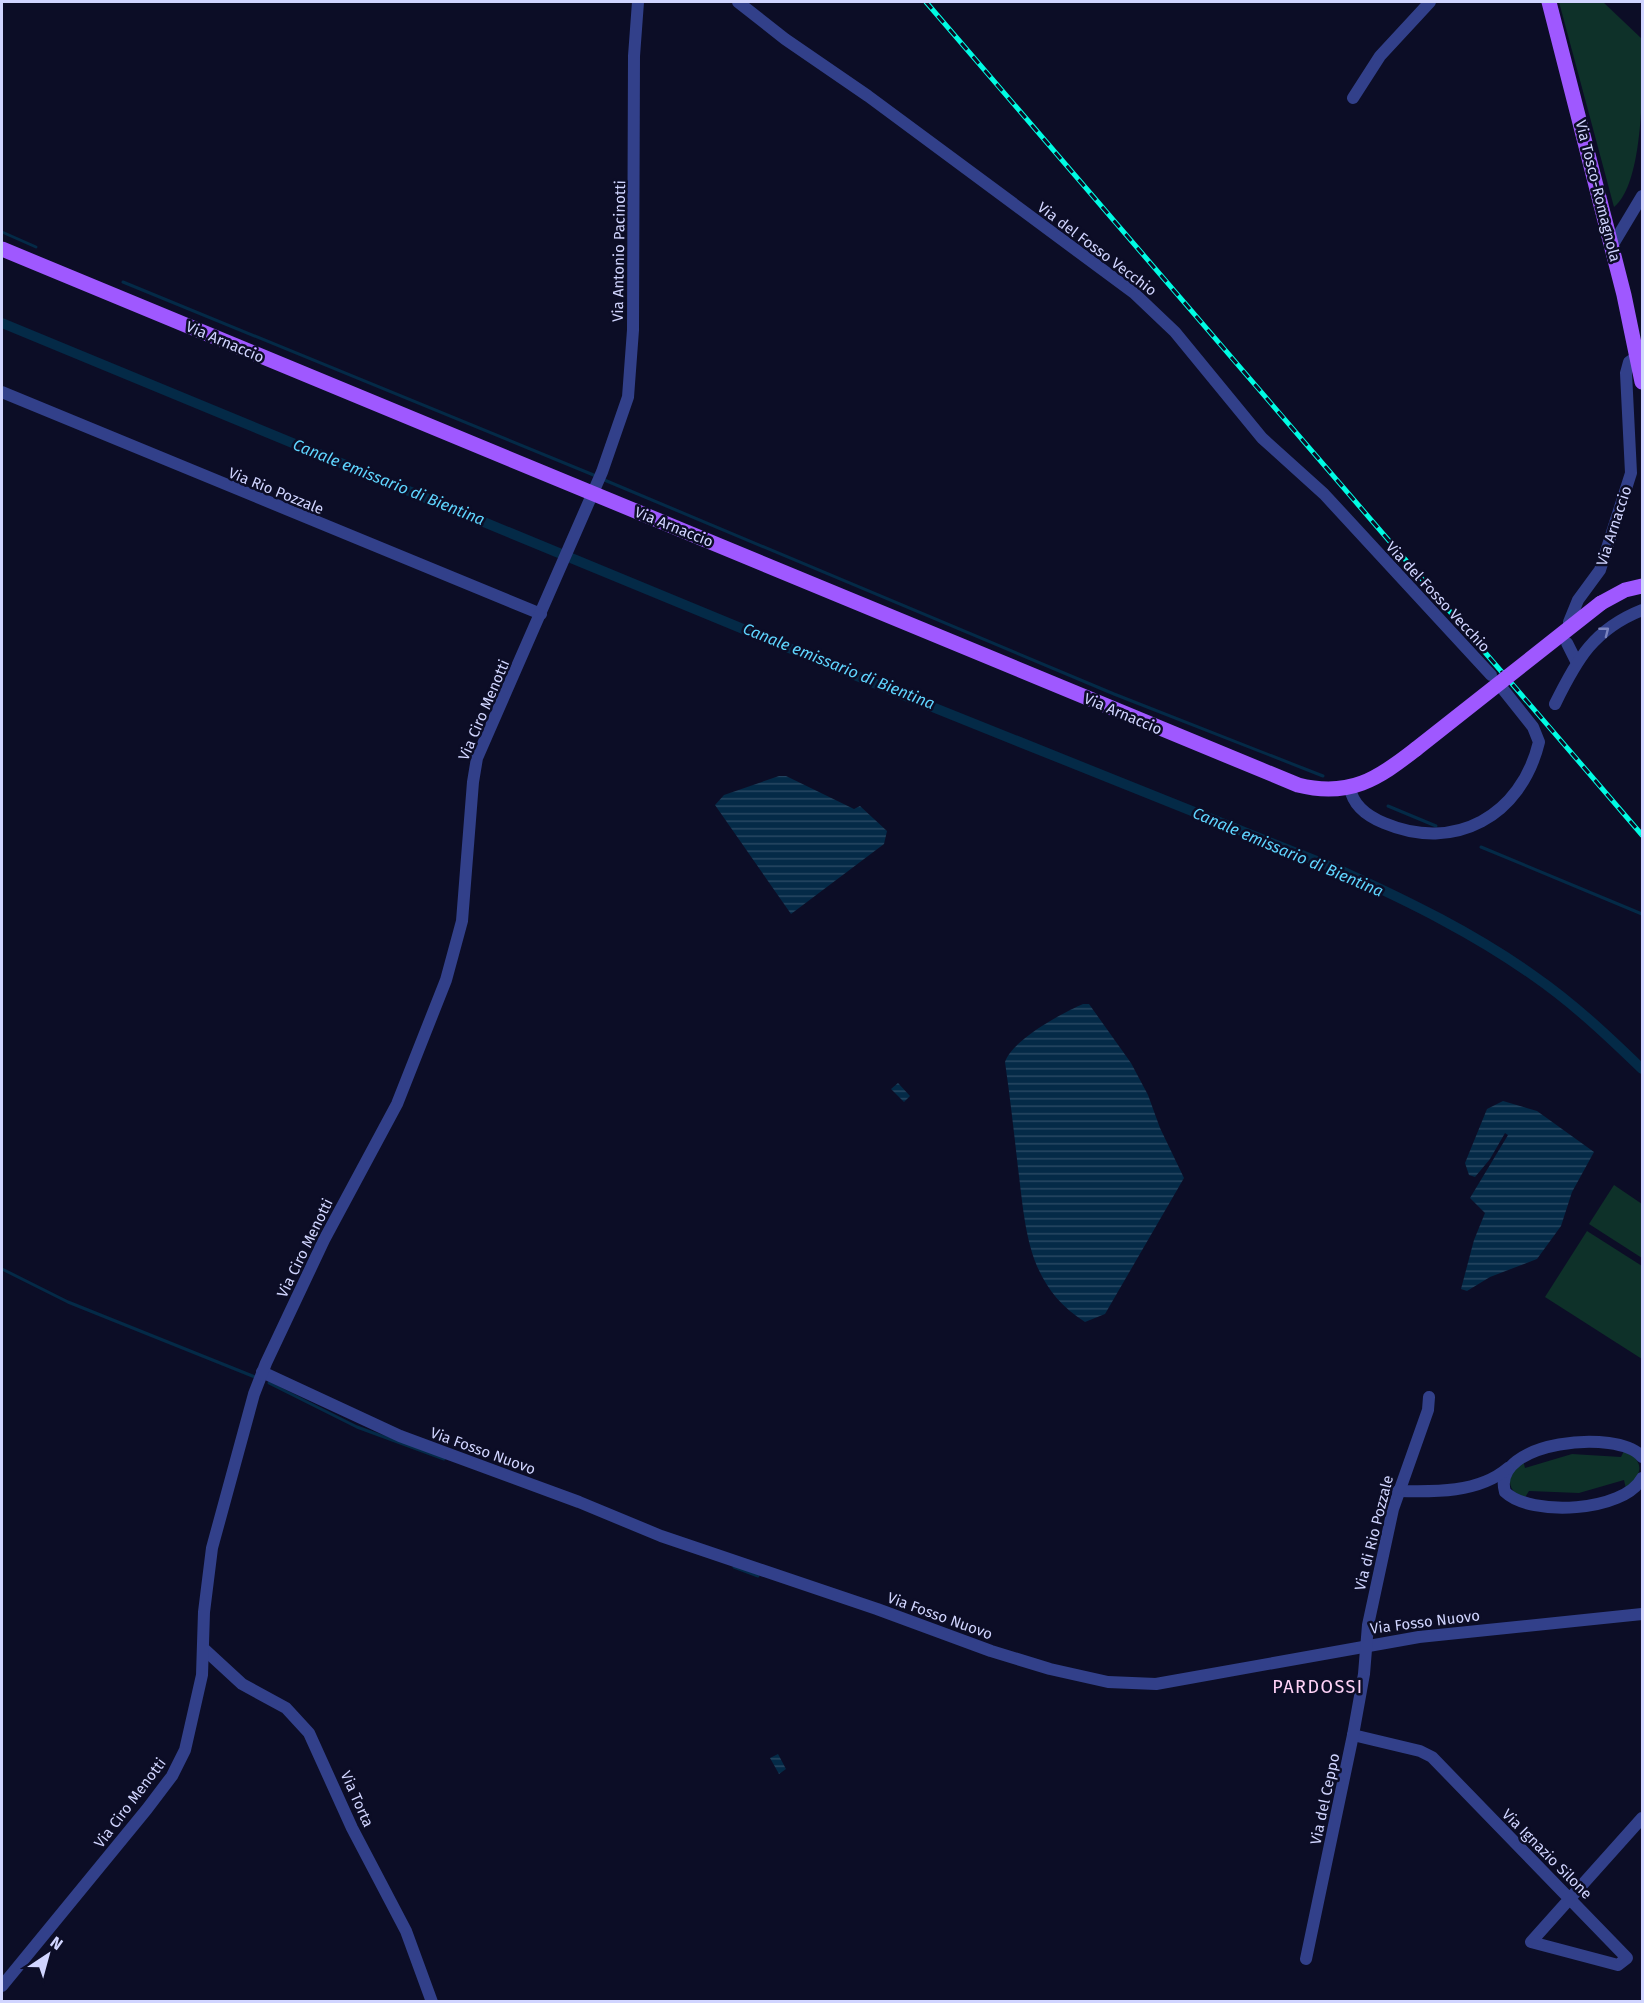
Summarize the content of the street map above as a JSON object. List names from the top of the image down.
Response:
{
  "streets": {
    "main road": ["Via Tosco-Romagnola", "Via Arnaccio"],
    "street": [
      "Via del Fosso Vecchio",
      "Via Antonio Pacinotti",
      "Via Rio Pozzale",
      "Via Ciro Menotti",
      "Via Fosso Nuovo",
      "Via di Rio Pozzale",
      "Via Torta",
      "Via del Ceppo",
      "Via Ignazio Silone"
    ]
  },
  "crossings": [
    ["Via Tosco-Romagnola", "Via Arnaccio"],
    ["Via Antonio Pacinotti", "Via Arnaccio"],
    ["Via Antonio Pacinotti", "Via Ciro Menotti"],
    ["Via Arnaccio", "Via Ciro Menotti"],
    ["Via Rio Pozzale", "Via Ciro Menotti"],
    ["Via Ciro Menotti", "Via Fosso Nuovo"],
    ["Via Ciro Menotti", "Via Torta"],
    ["Via Fosso Nuovo", "Via di Rio Pozzale"],
    ["Via Fosso Nuovo", "Via del Ceppo"],
    ["Via di Rio Pozzale", "Via del Ceppo"],
    ["Via del Ceppo", "Via Ignazio Silone"]
  ],
  "districts": ["PARDOSSI"],
  "water": ["Canale emissario di Bientina"],
  "north": "top right"
}
